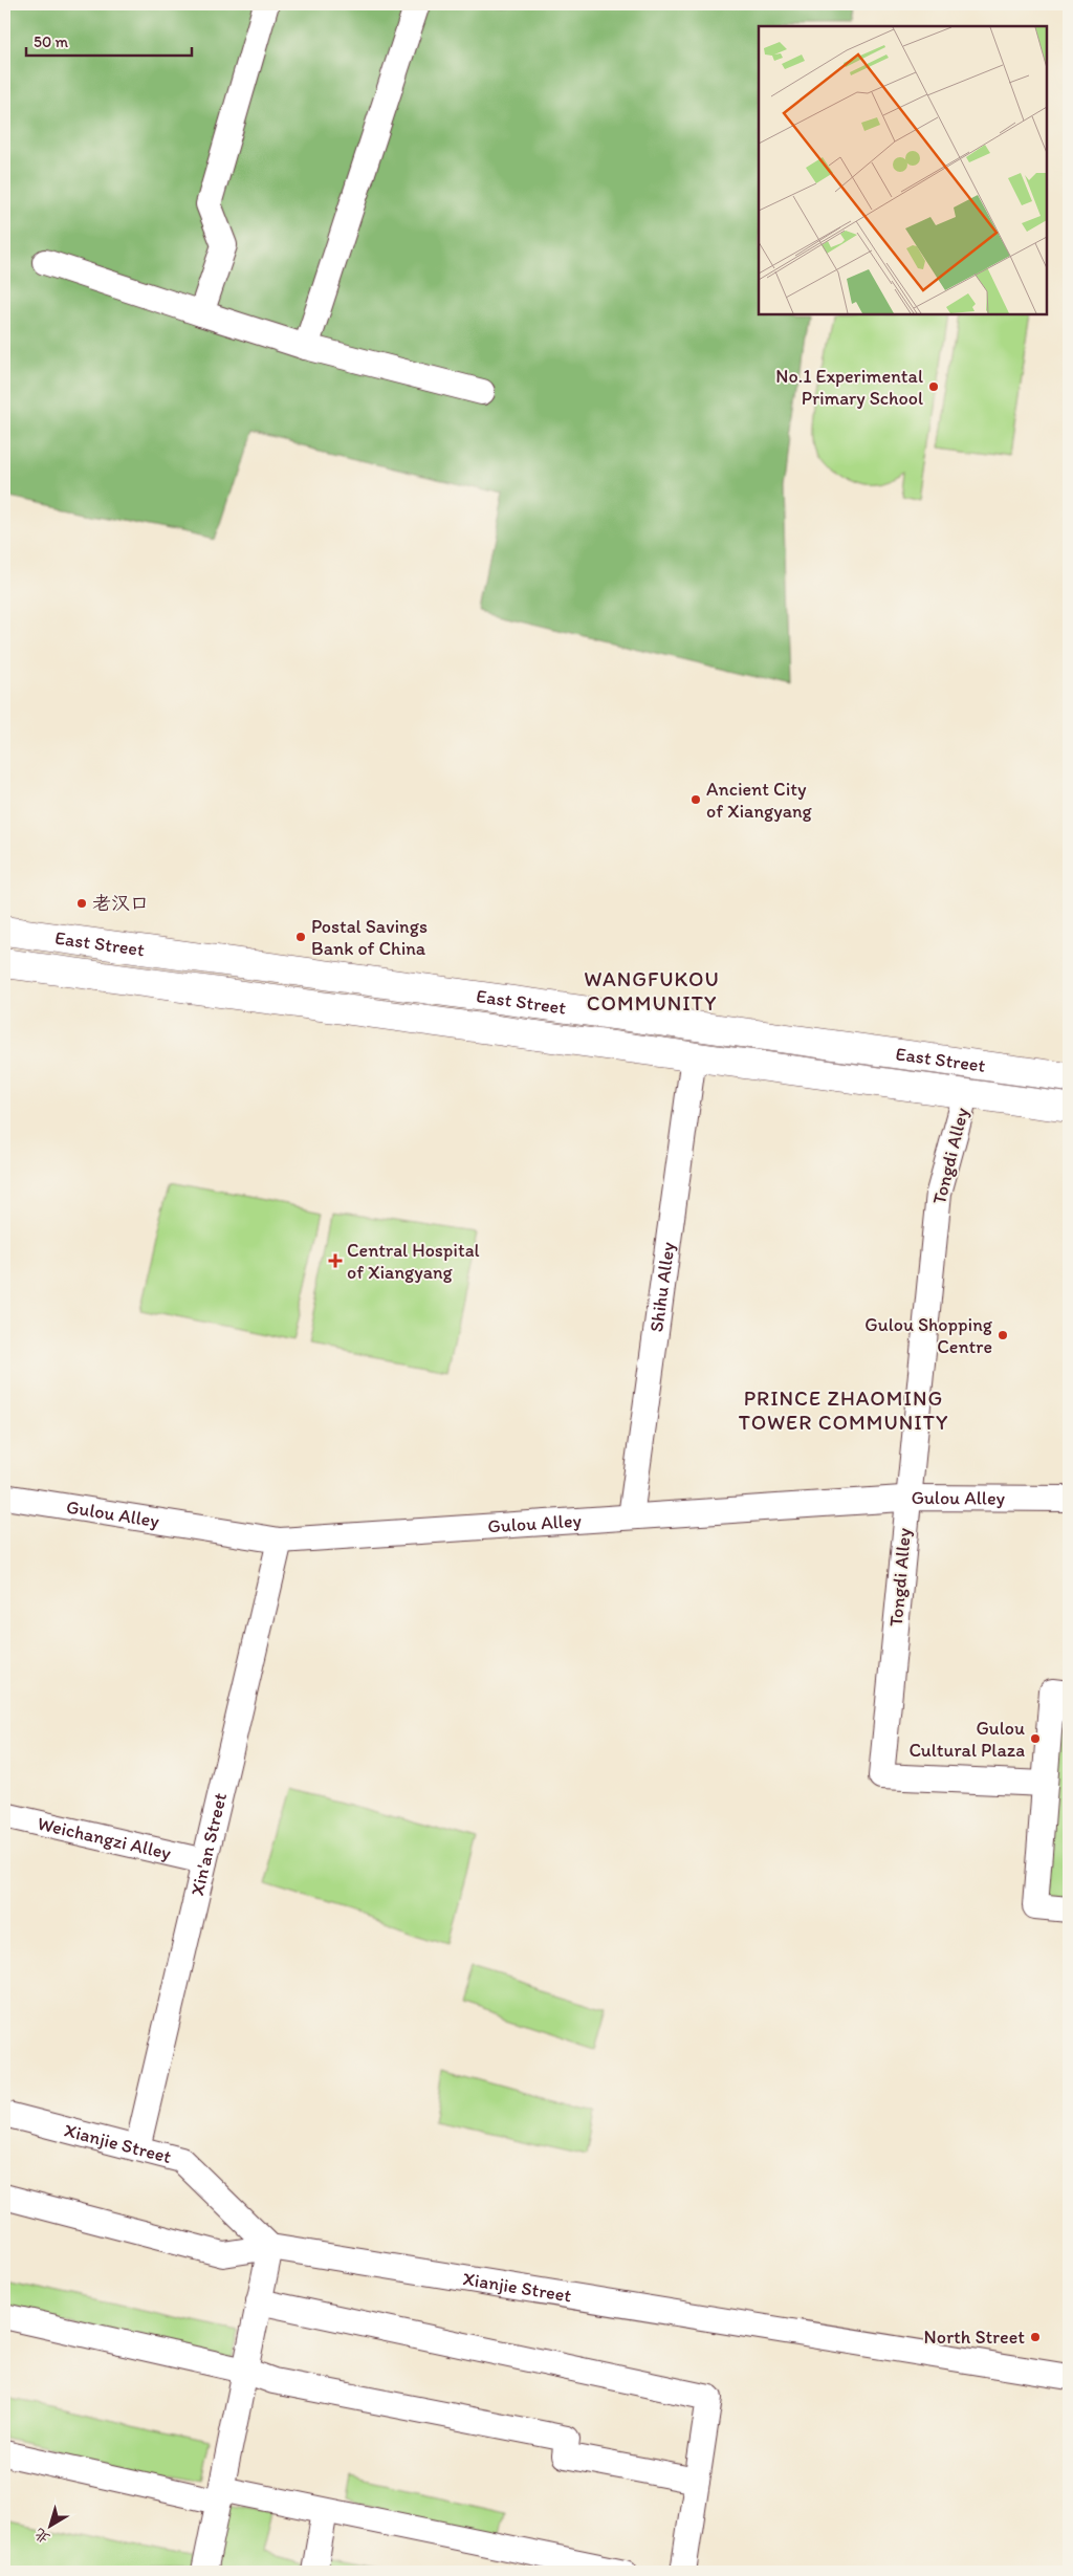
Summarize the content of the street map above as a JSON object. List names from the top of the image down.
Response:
{
  "streets": {
    "main road": ["East Street"],
    "street": [
      "Tongdi Alley",
      "Shihu Alley",
      "Gulou Alley",
      "Weichangzi Alley",
      "Xin'an Street",
      "Xianjie Street"
    ]
  },
  "crossings": [
    ["East Street", "Tongdi Alley"],
    ["East Street", "Shihu Alley"],
    ["Tongdi Alley", "Gulou Alley"],
    ["Shihu Alley", "Gulou Alley"],
    ["Gulou Alley", "Xin'an Street"],
    ["Weichangzi Alley", "Xin'an Street"],
    ["Xin'an Street", "Xianjie Street"]
  ],
  "districts": ["WANGFUKOU COMMUNITY", "PRINCE ZHAOMING TOWER COMMUNITY"],
  "places": {
    "other": [
      "No.1 Experimental Primary School",
      "Ancient City of Xiangyang",
      "老汉口",
      "Postal Savings Bank of China",
      "Gulou Shopping Centre",
      "Gulou Cultural Plaza",
      "North Street"
    ],
    "health": ["Central Hospital of Xiangyang"]
  },
  "scale_bar": "50 m",
  "north": "bottom left"
}
